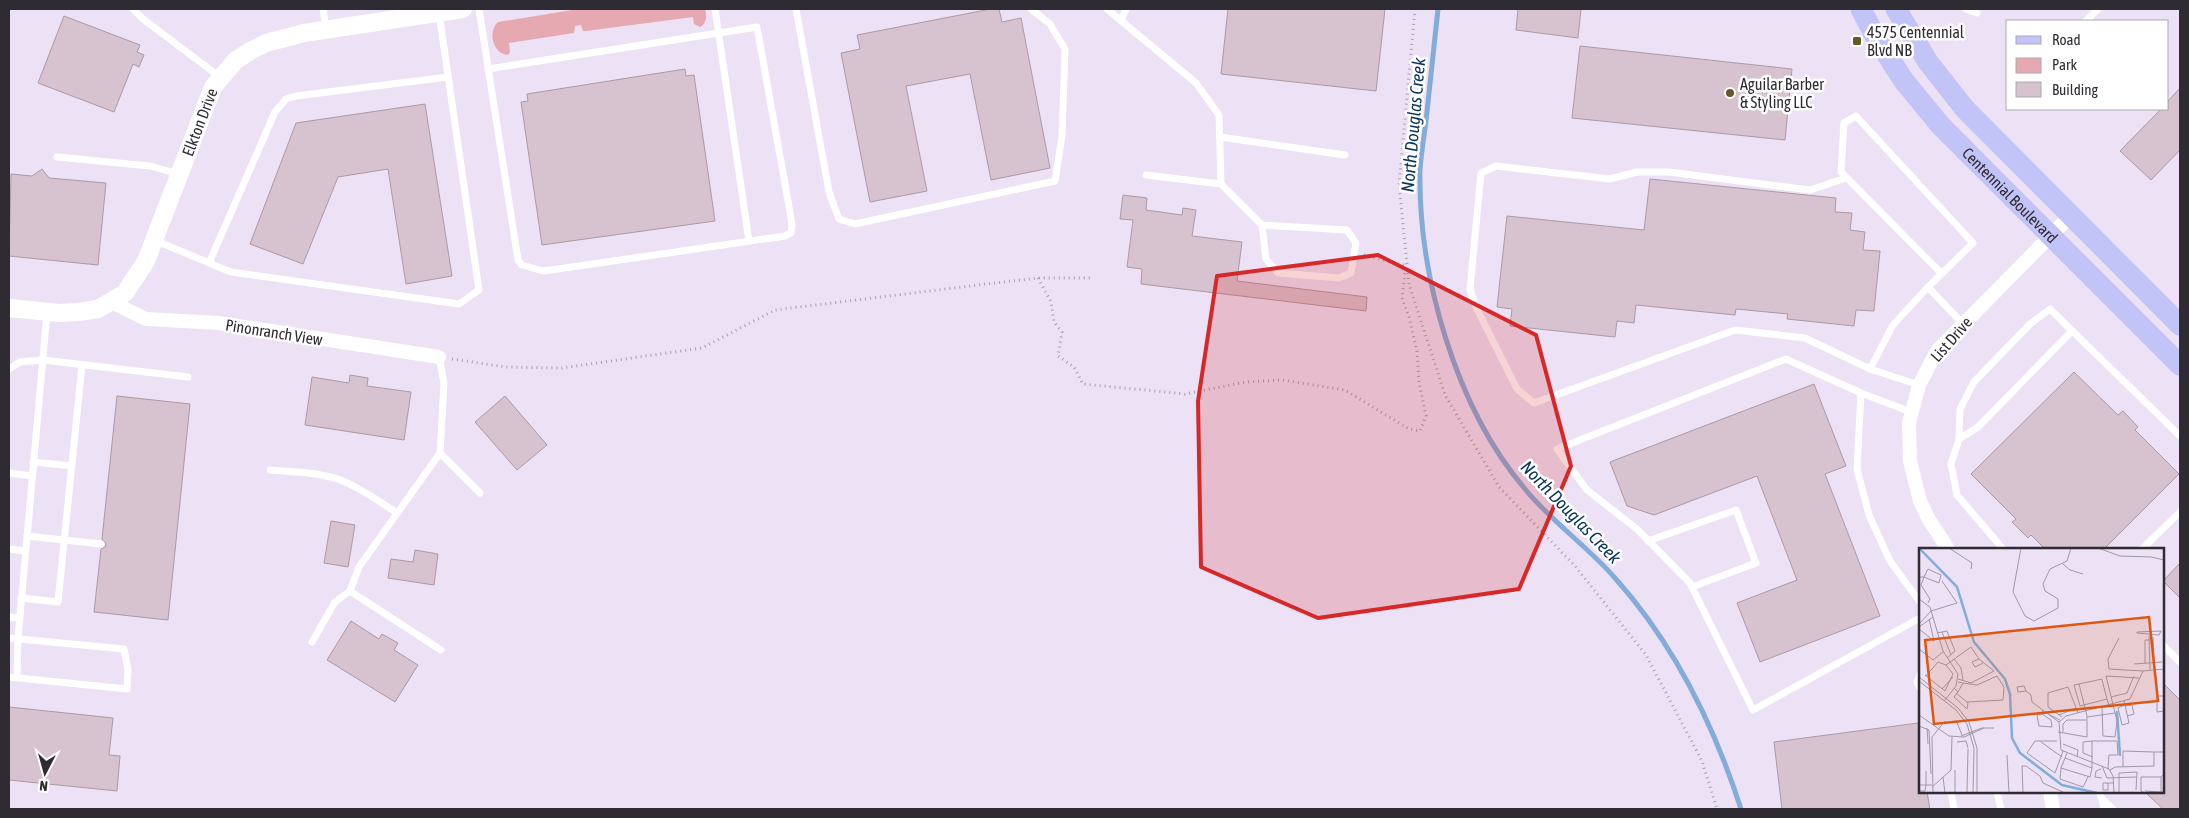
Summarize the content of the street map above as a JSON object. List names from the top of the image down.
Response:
{
  "streets": {
    "main road": ["Centennial Boulevard"],
    "street": ["Elkton Drive", "Pinonranch View", "List Drive"]
  },
  "crossings": [
    ["Elkton Drive", "Pinonranch View"],
    ["Centennial Boulevard", "List Drive"]
  ],
  "water": ["North Douglas Creek"],
  "places": {
    "transit": ["4575 Centennial Blvd NB"],
    "other": ["Aguilar Barber & Styling LLC"]
  },
  "legend": ["Road", "Park", "Building"],
  "north": "bottom"
}
